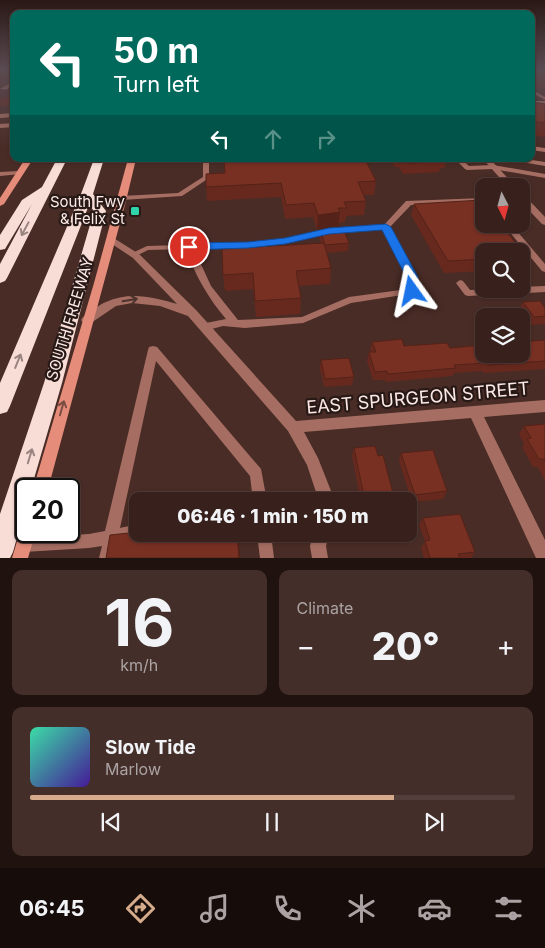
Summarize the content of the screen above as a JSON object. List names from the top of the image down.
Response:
{
  "streets": {
    "highway": ["SOUTH FREEWAY"],
    "street": ["EAST SPURGEON STREET"]
  },
  "places": {
    "transit": ["South Fwy & Felix St"]
  },
  "north": "bottom",
  "page": {
    "turn": ["50 m", "Turn left"],
    "limit": "20",
    "trip": "06:46 · 1 min · 150 m",
    "tile": [
      ["16", "km/h"],
      "Climate"
    ],
    "heat": ["−", "20°", "+"],
    "song": ["Slow Tide", "Marlow"],
    "tabs": "06:45"
  }
}
